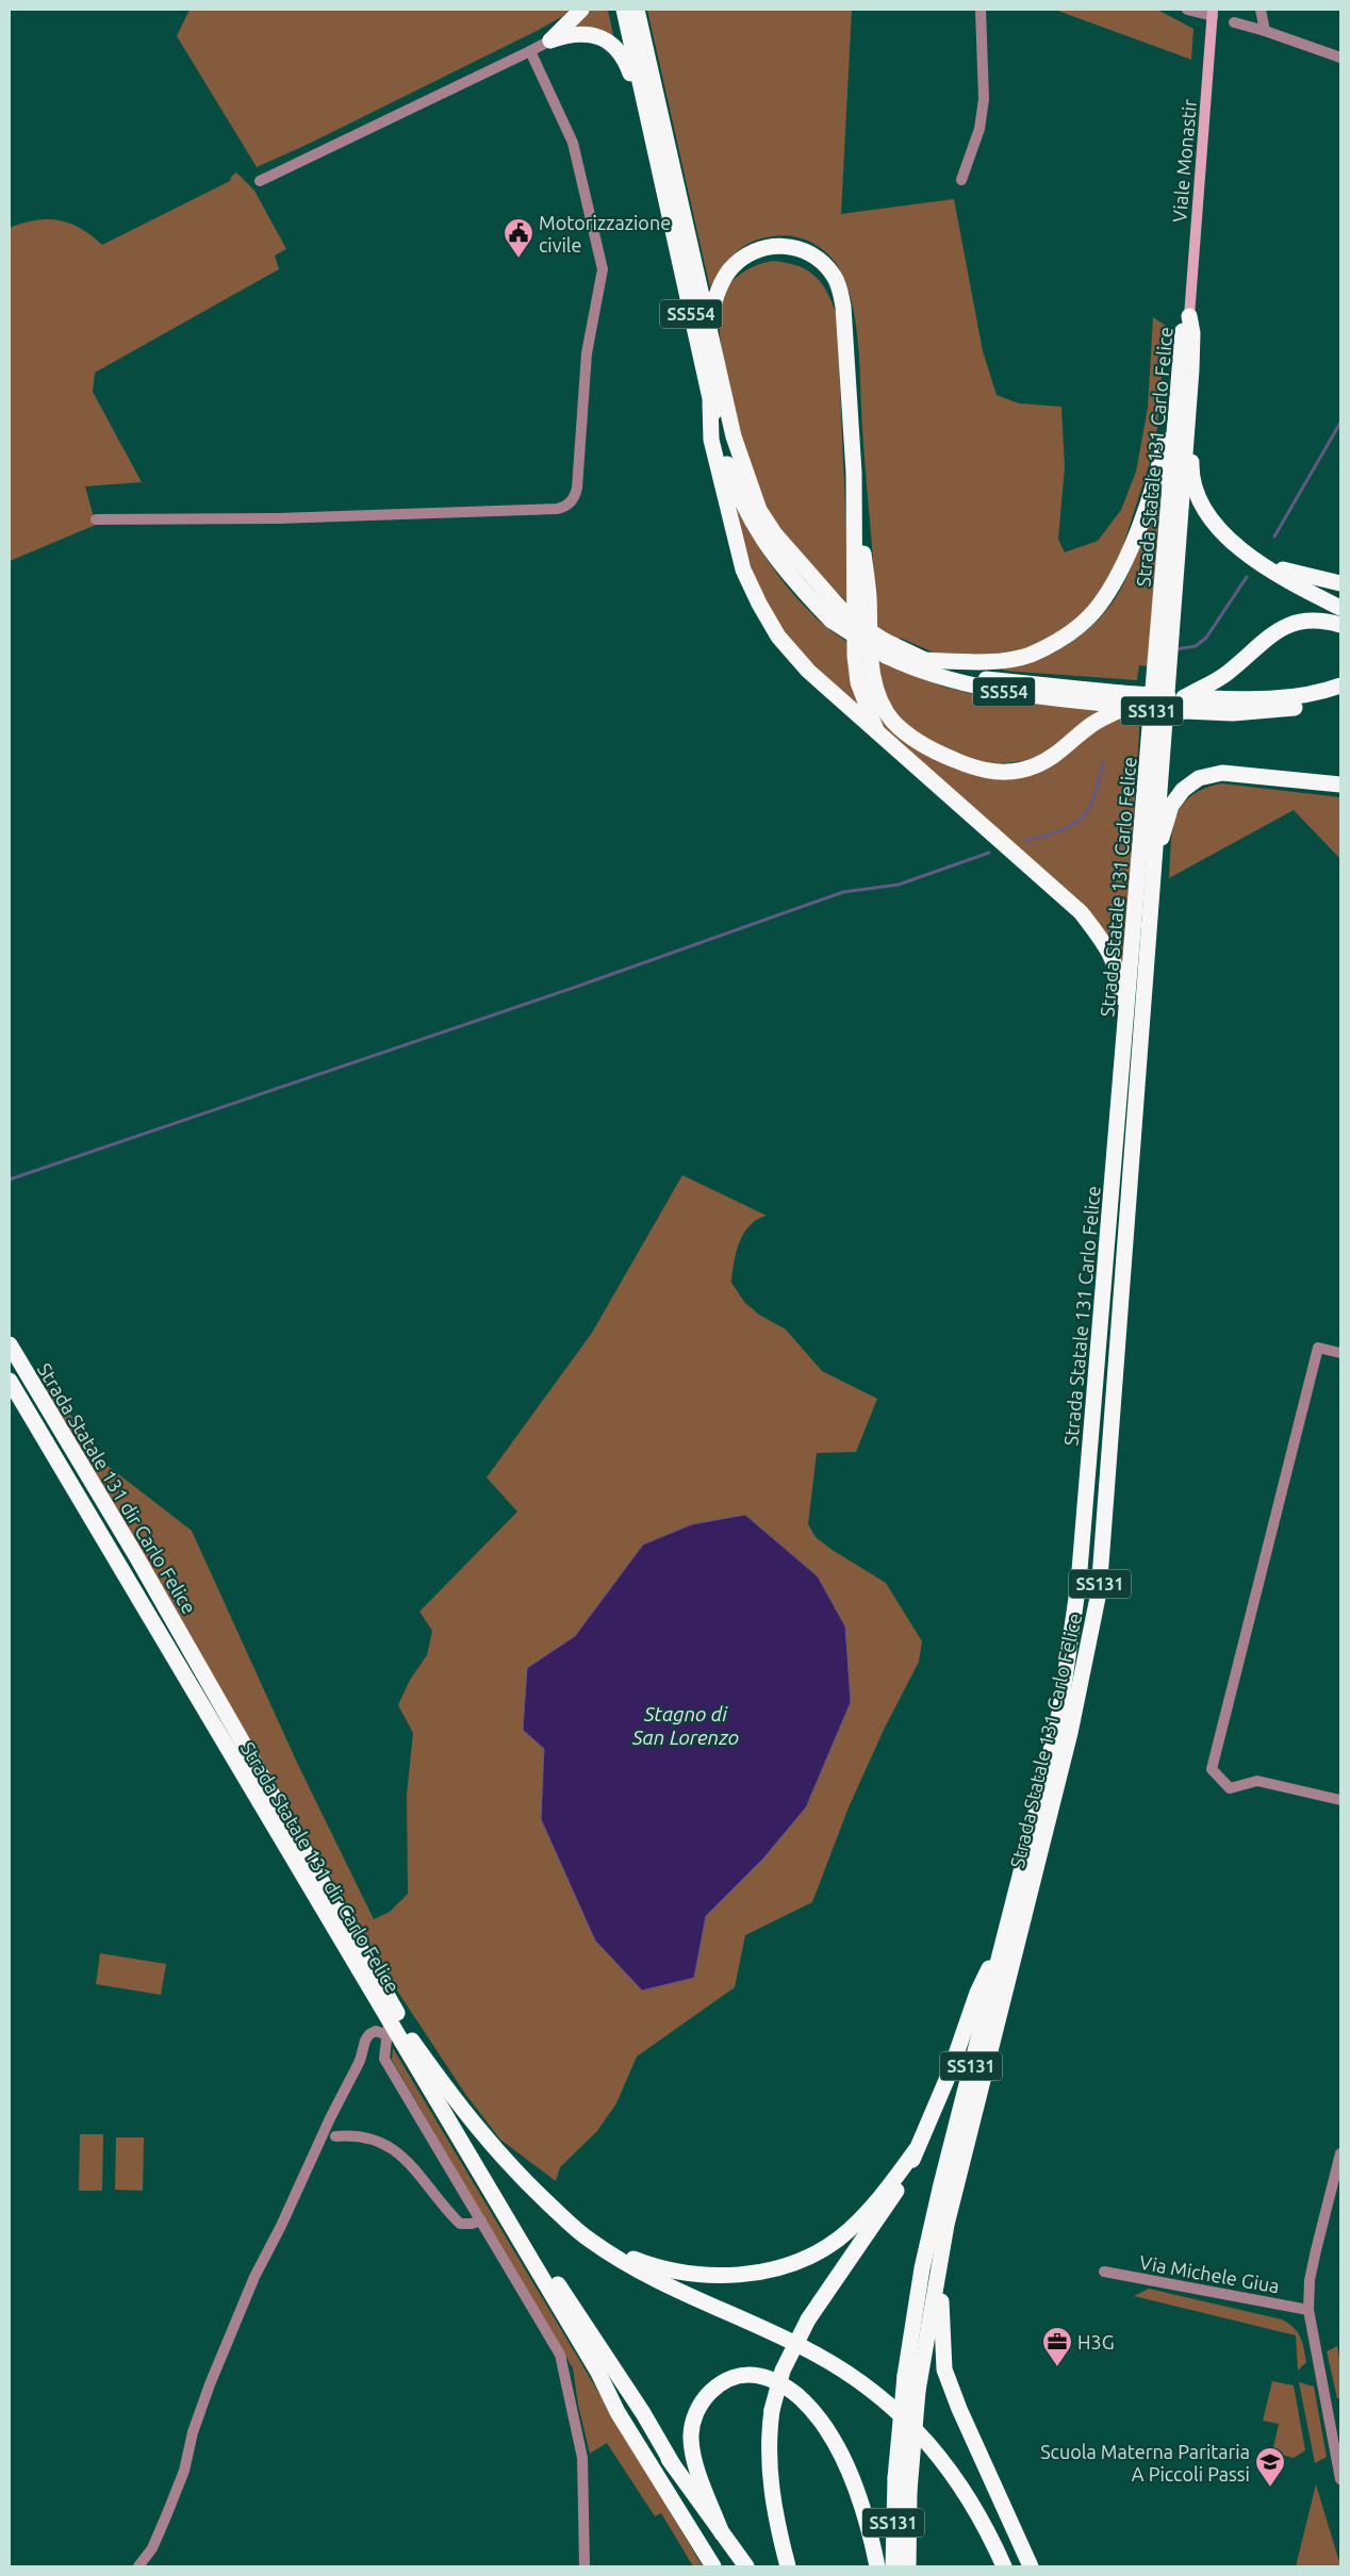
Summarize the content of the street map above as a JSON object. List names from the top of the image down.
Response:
{
  "streets": {
    "highway": [
      "SS554",
      "Strada Statale 131 Carlo Felice",
      "SS131",
      "Strada Statale 131 dir Carlo Felice"
    ],
    "main road": ["Viale Monastir"],
    "street": ["Via Michele Giua"]
  },
  "crossings": [
    ["Viale Monastir", "Strada Statale 131 Carlo Felice"]
  ],
  "water": ["Stagno di San Lorenzo"],
  "places": {
    "public building": ["Motorizzazione civile"],
    "office": ["H3G"],
    "school or university": ["Scuola Materna Paritaria A Piccoli Passi"]
  }
}
